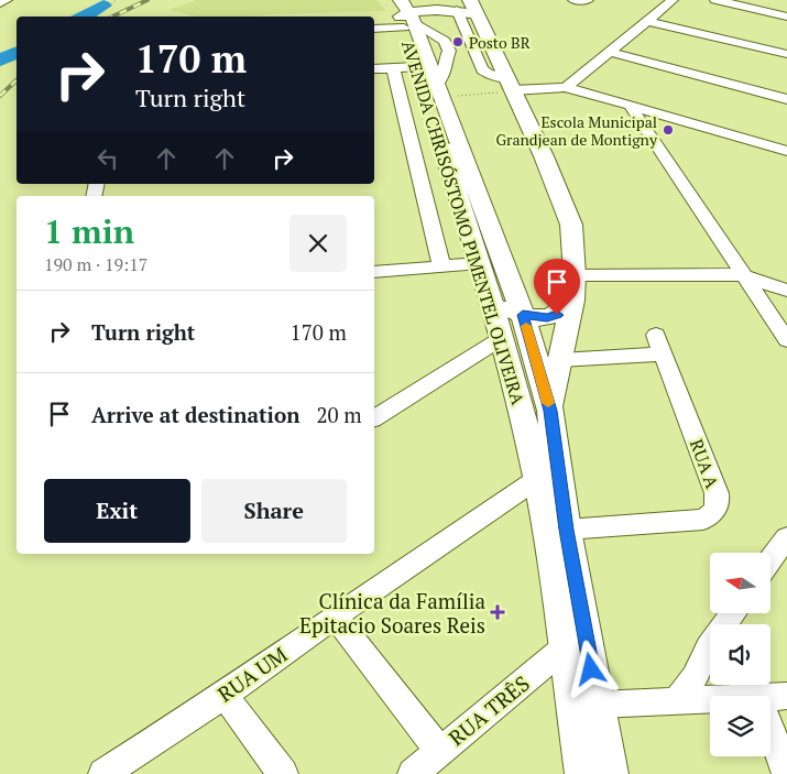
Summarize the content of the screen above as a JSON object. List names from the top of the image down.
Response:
{
  "streets": {
    "main road": ["AVENIDA CHRISÓSTOMO PIMENTEL OLIVEIRA"],
    "street": ["RUA A", "RUA UM", "RUA TRÊS"]
  },
  "crossings": [
    ["AVENIDA CHRISÓSTOMO PIMENTEL OLIVEIRA", "RUA A"],
    ["AVENIDA CHRISÓSTOMO PIMENTEL OLIVEIRA", "RUA UM"],
    ["AVENIDA CHRISÓSTOMO PIMENTEL OLIVEIRA", "RUA TRÊS"]
  ],
  "places": {
    "other": ["Posto BR", "Escola Municipal Grandjean de Montigny"],
    "health": ["Clínica da Família Epitacio Soares Reis"]
  },
  "north": "left",
  "page": {
    "turn": ["170 m", "Turn right"],
    "heading": ["1 min", "190 m · 19:17"],
    "list": [
      {
        "name": "Turn right",
        "value": "170 m"
      },
      {
        "name": "Arrive at destination",
        "value": "20 m"
      }
    ],
    "buttons": ["Exit", "Share"]
  }
}
